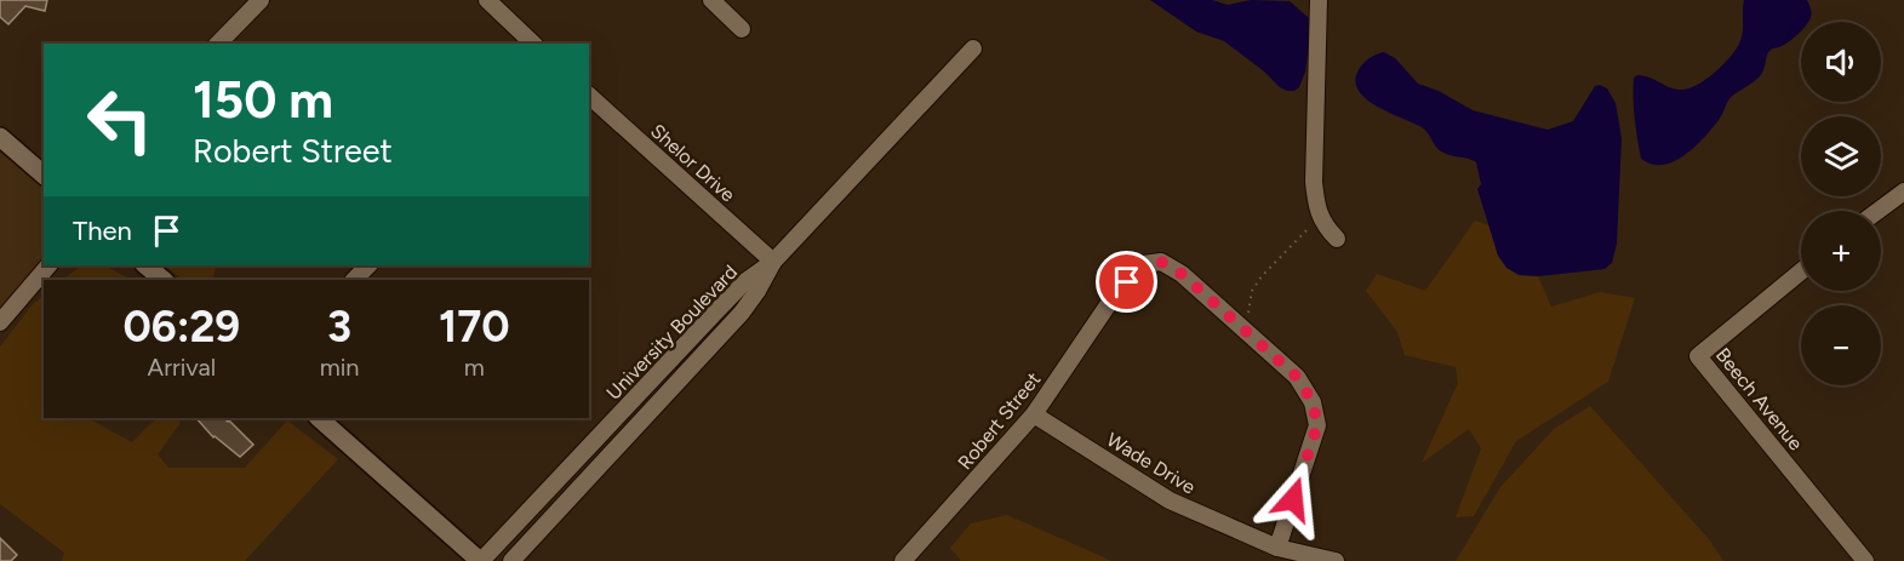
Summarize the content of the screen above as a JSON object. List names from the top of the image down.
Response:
{
  "streets": {
    "street": [
      "Shelor Drive",
      "University Boulevard",
      "Beech Avenue",
      "Robert Street",
      "Wade Drive"
    ]
  },
  "crossings": [
    ["Shelor Drive", "University Boulevard"],
    ["Robert Street", "Wade Drive"]
  ],
  "page": {
    "map_buttons": ["+", "−"],
    "turn": ["150 m", "Robert Street"],
    "then": "Then",
    "eta": [
      "06:29",
      "Arrival",
      "3",
      "min",
      "170",
      "m"
    ]
  }
}
